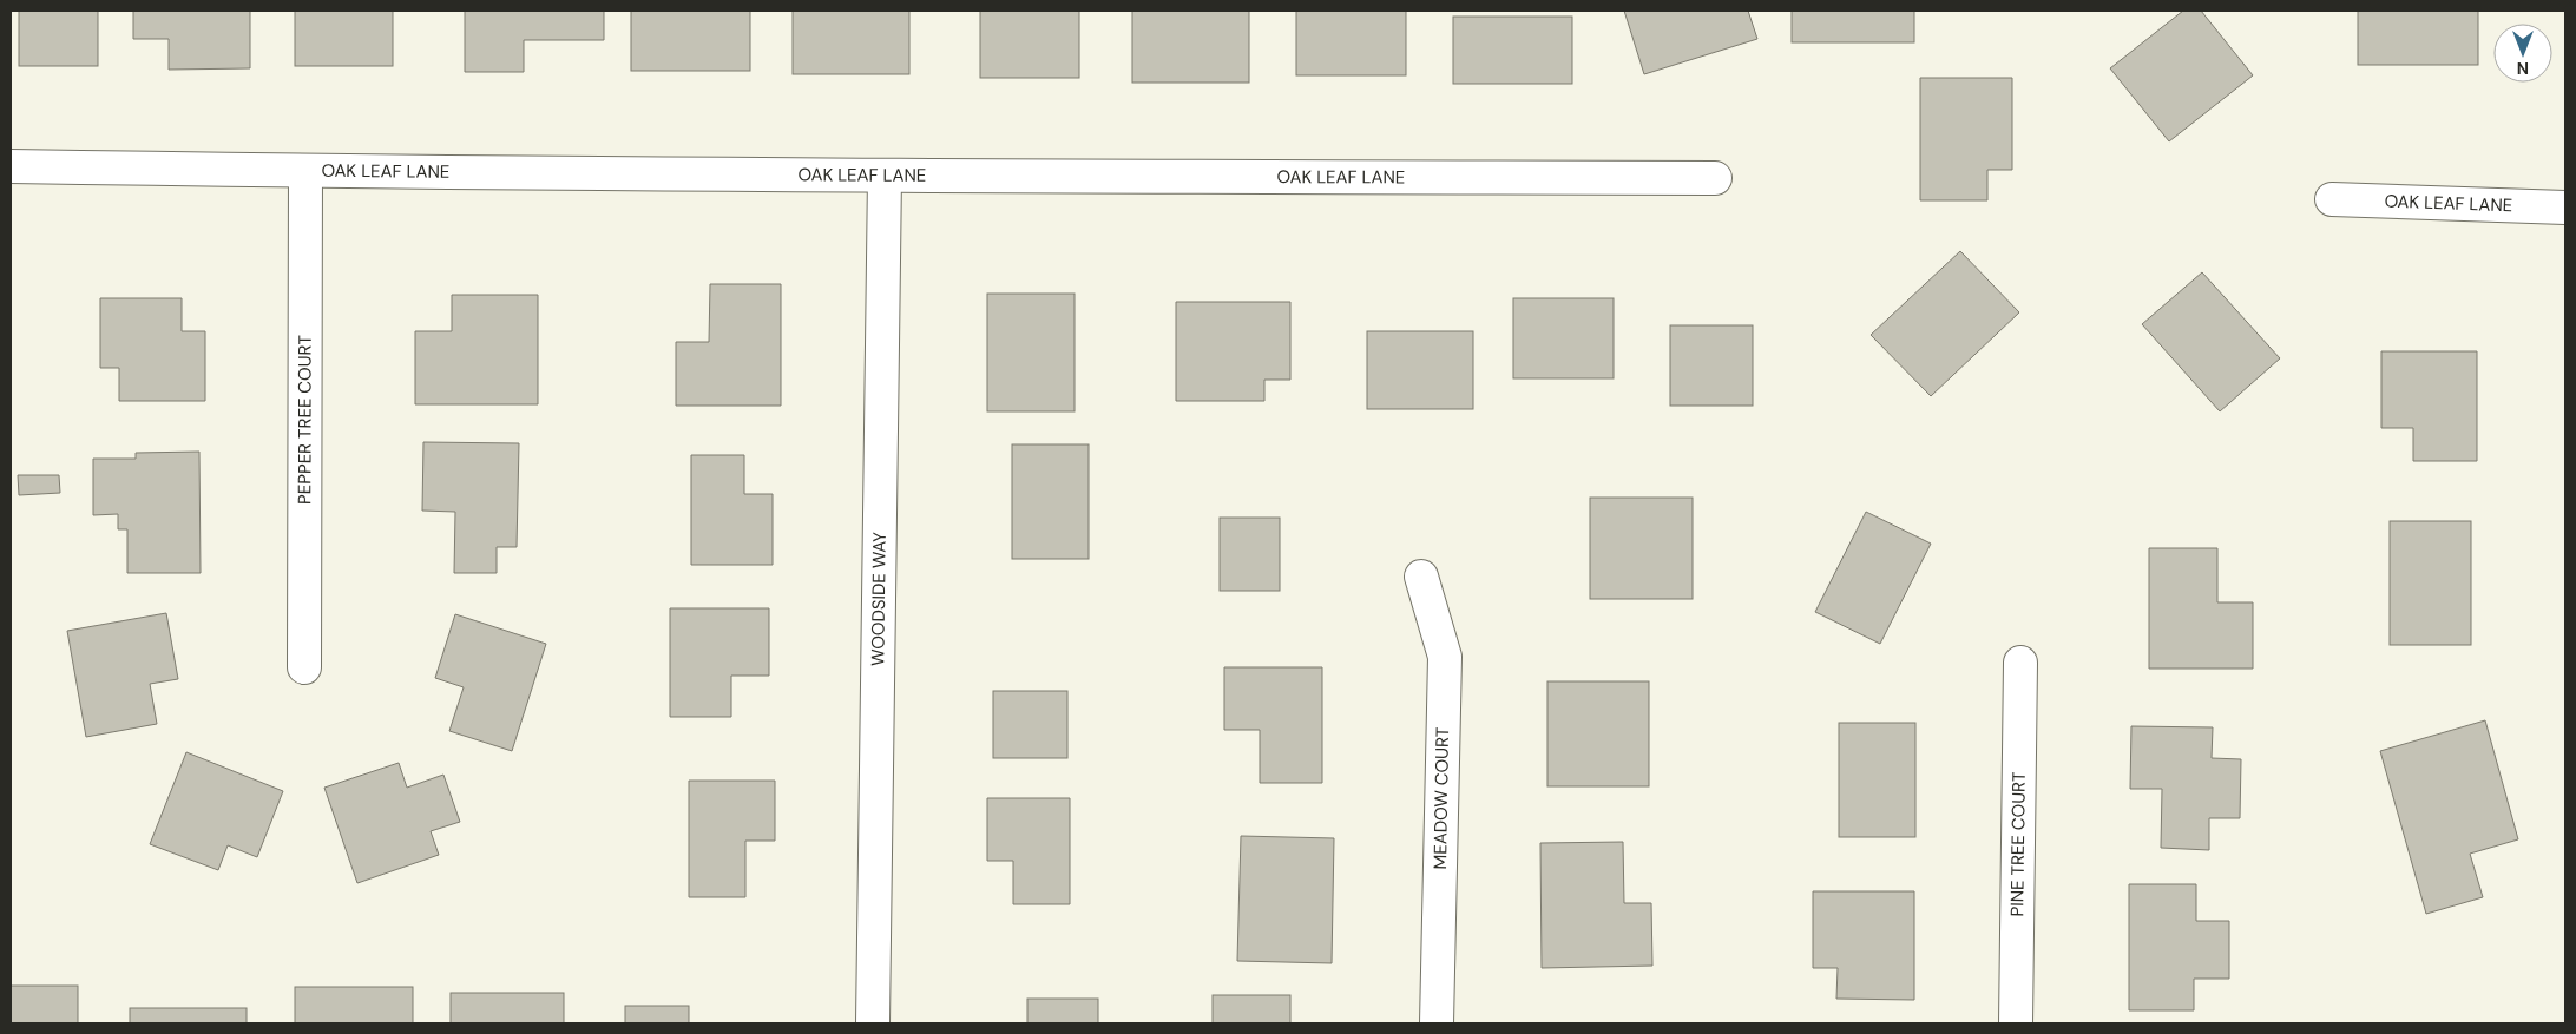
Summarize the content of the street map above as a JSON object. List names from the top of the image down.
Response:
{
  "streets": {
    "street": [
      "OAK LEAF LANE",
      "PEPPER TREE COURT",
      "WOODSIDE WAY",
      "MEADOW COURT",
      "PINE TREE COURT"
    ]
  },
  "crossings": [
    ["OAK LEAF LANE", "PEPPER TREE COURT"],
    ["OAK LEAF LANE", "WOODSIDE WAY"]
  ],
  "north": "bottom"
}
